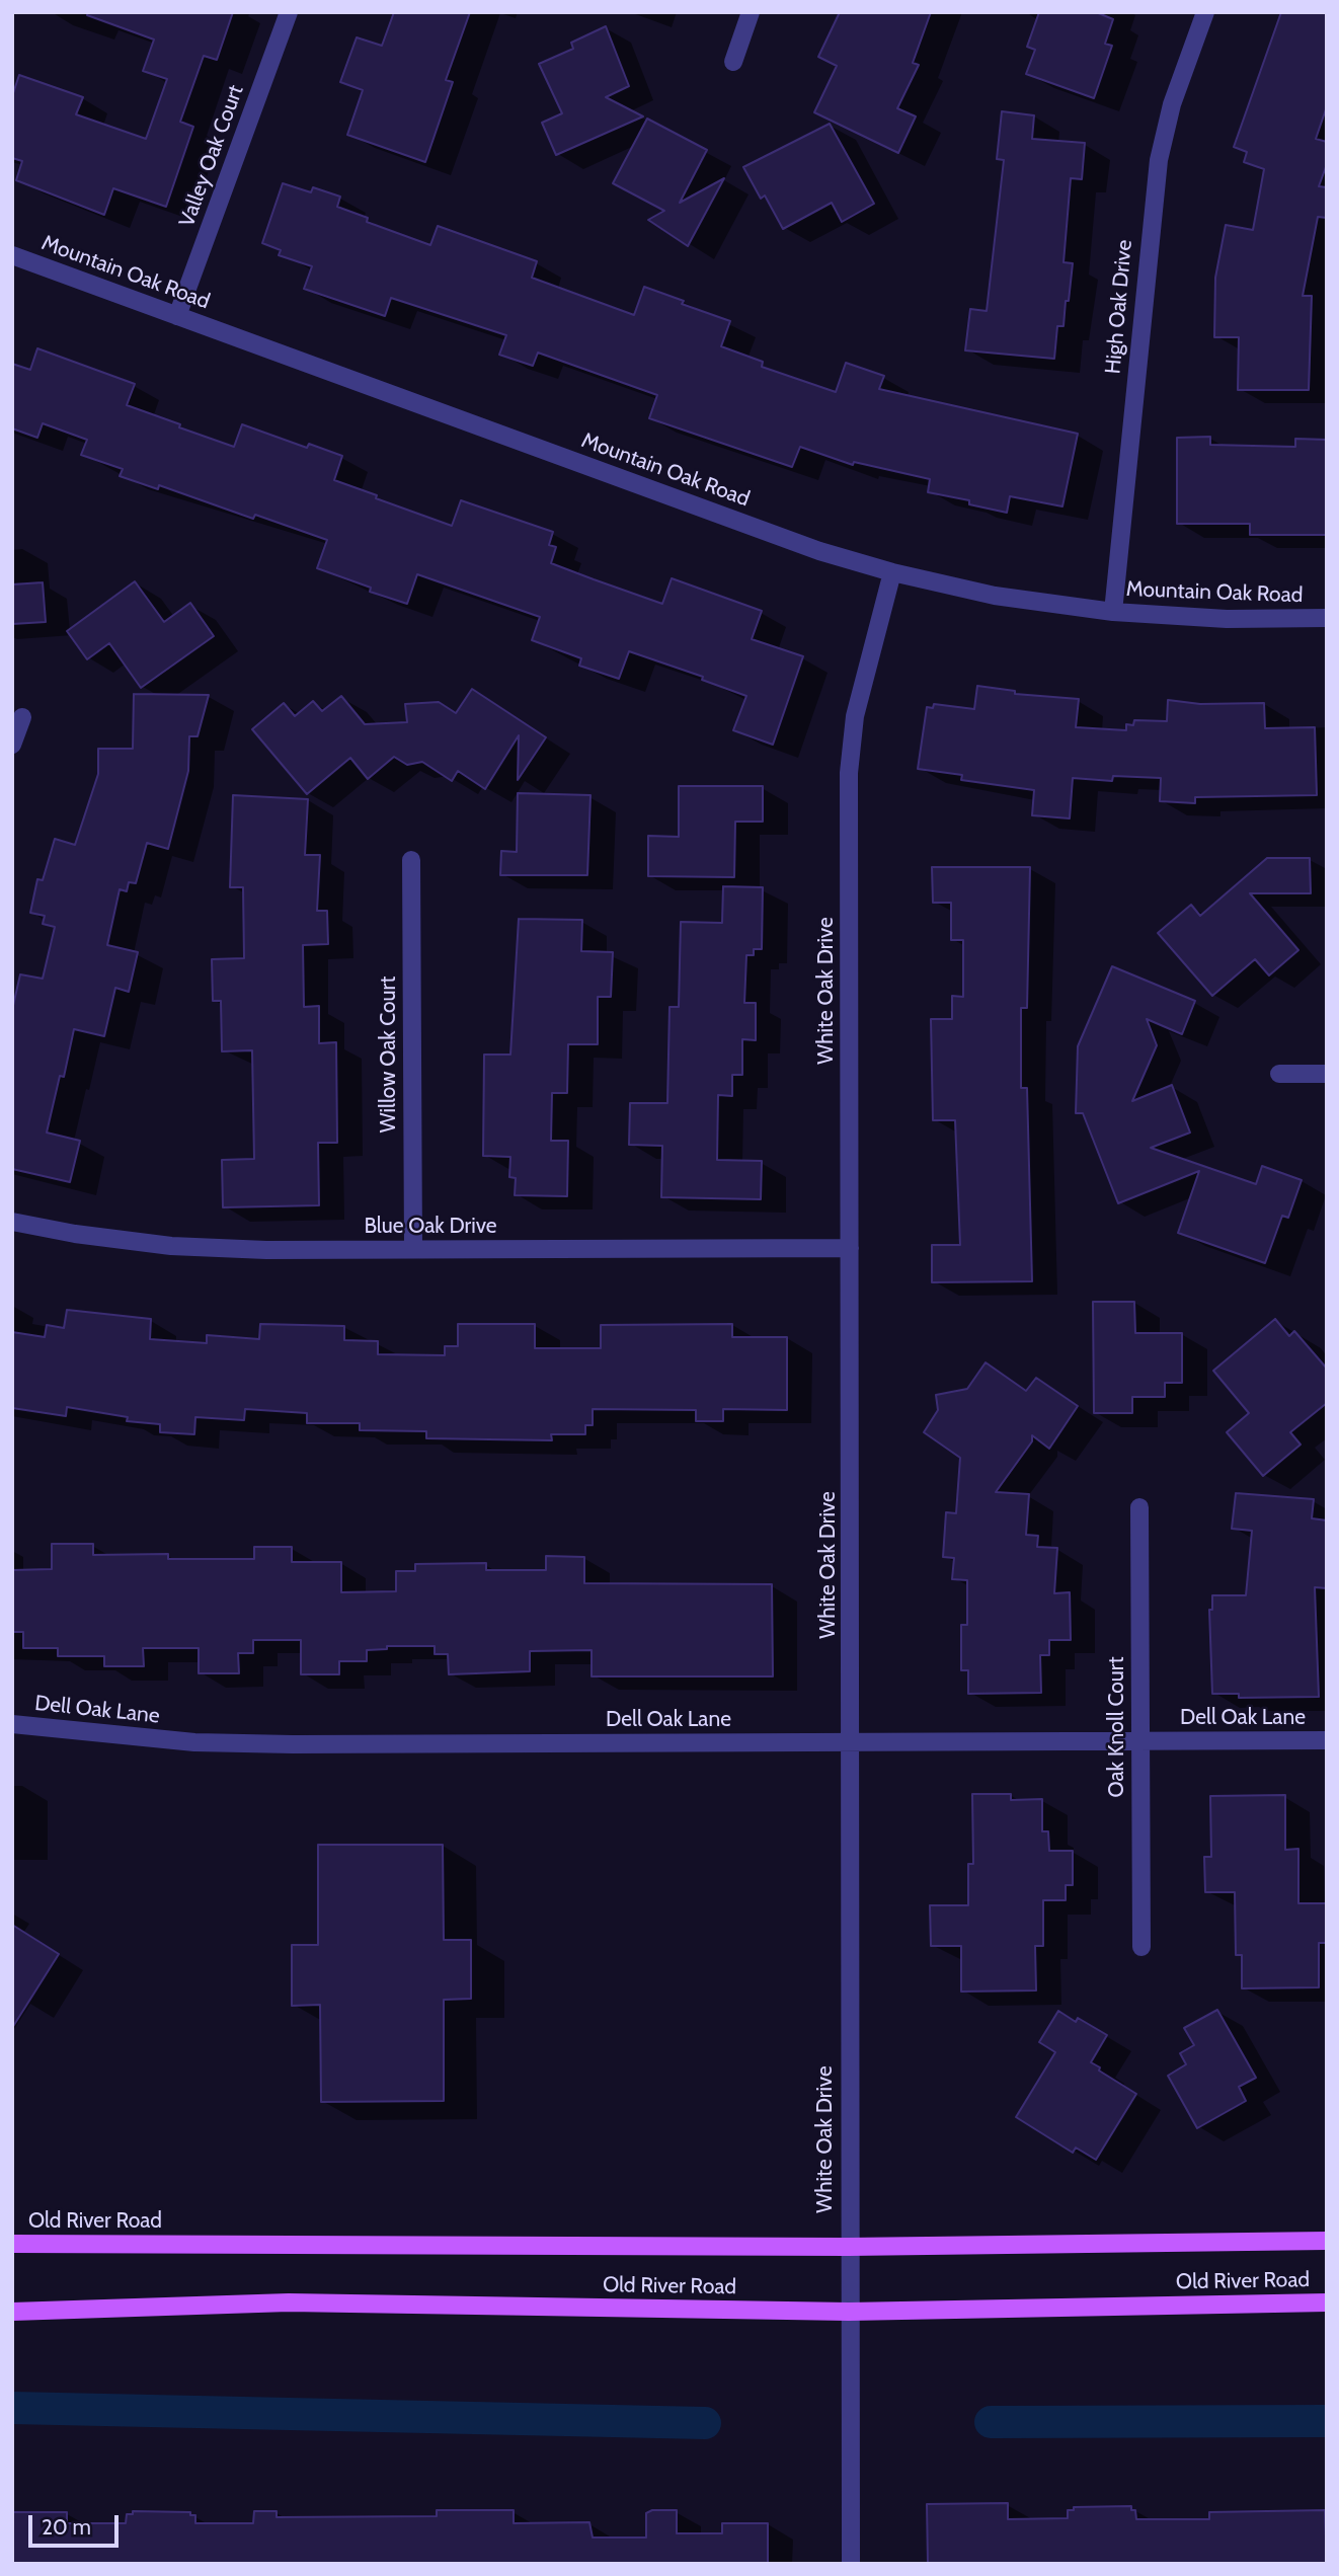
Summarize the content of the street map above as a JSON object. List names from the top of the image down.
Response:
{
  "streets": {
    "main road": ["Old River Road"],
    "street": [
      "Valley Oak Court",
      "Mountain Oak Road",
      "High Oak Drive",
      "White Oak Drive",
      "Willow Oak Court",
      "Blue Oak Drive",
      "Dell Oak Lane",
      "Oak Knoll Court"
    ]
  },
  "crossings": [
    ["Valley Oak Court", "Mountain Oak Road"],
    ["Mountain Oak Road", "High Oak Drive"],
    ["Mountain Oak Road", "White Oak Drive"],
    ["White Oak Drive", "Blue Oak Drive"],
    ["White Oak Drive", "Dell Oak Lane"],
    ["White Oak Drive", "Old River Road"],
    ["Willow Oak Court", "Blue Oak Drive"],
    ["Dell Oak Lane", "Oak Knoll Court"]
  ],
  "scale_bar": "20 m"
}
